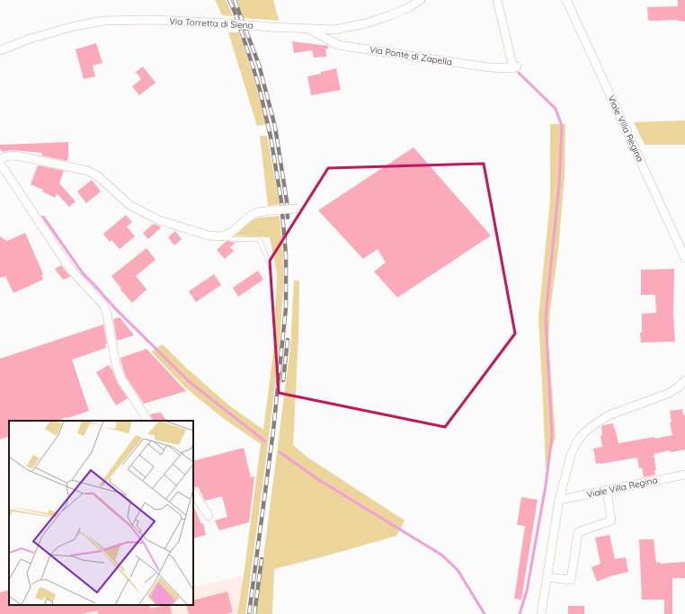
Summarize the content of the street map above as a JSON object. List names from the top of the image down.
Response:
{
  "streets": {
    "street": ["Via Torretta di Siena", "Via Ponte di Zapella", "Viale Villa Regina"]
  },
  "crossings": [
    ["Via Torretta di Siena", "Via Ponte di Zapella"]
  ]
}
